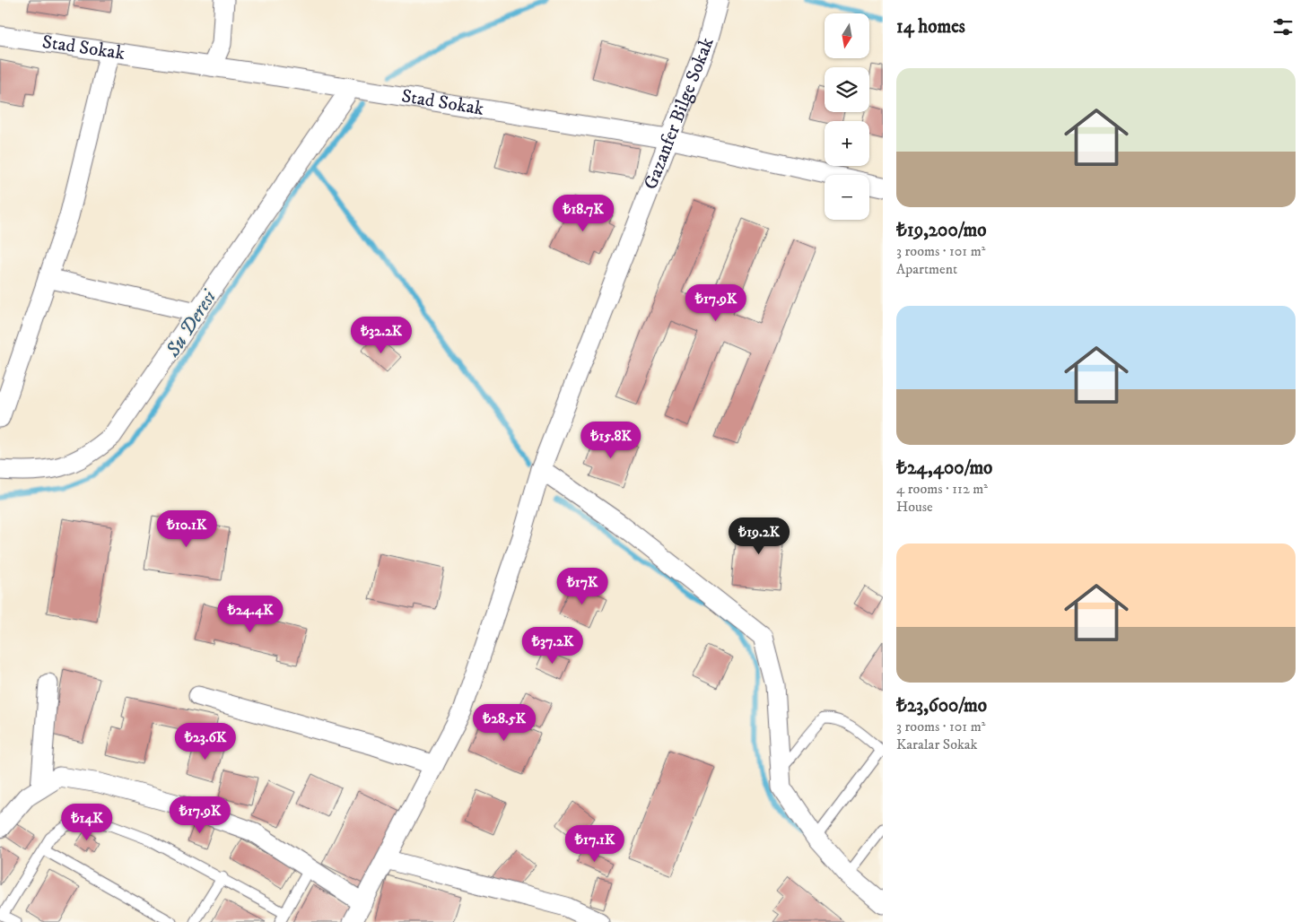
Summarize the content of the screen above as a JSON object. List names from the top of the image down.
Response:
{
  "streets": {
    "street": ["Stad Sokak", "Gazanfer Bilge Sokak"]
  },
  "crossings": [
    ["Stad Sokak", "Gazanfer Bilge Sokak"]
  ],
  "water": ["Su Deresi"],
  "north": "bottom",
  "page": {
    "heading": "14 homes",
    "map_buttons": ["+", "−"],
    "list": [
      {
        "name": "₺19,200/mo",
        "note": "3 rooms · 101 m² · Apartment"
      },
      {
        "name": "₺24,400/mo",
        "note": "4 rooms · 112 m² · House"
      },
      {
        "name": "₺23,600/mo",
        "note": "3 rooms · 101 m² · Karalar Sokak"
      }
    ],
    "price": [
      "₺18.7K",
      "₺17.9K",
      "₺32.2K",
      "₺15.8K",
      "₺10.1K",
      "₺19.2K",
      "₺17K",
      "₺24.4K",
      "₺37.2K",
      "₺28.5K",
      "₺23.6K",
      "₺17.9K",
      "₺14K",
      "₺17.1K"
    ]
  }
}
